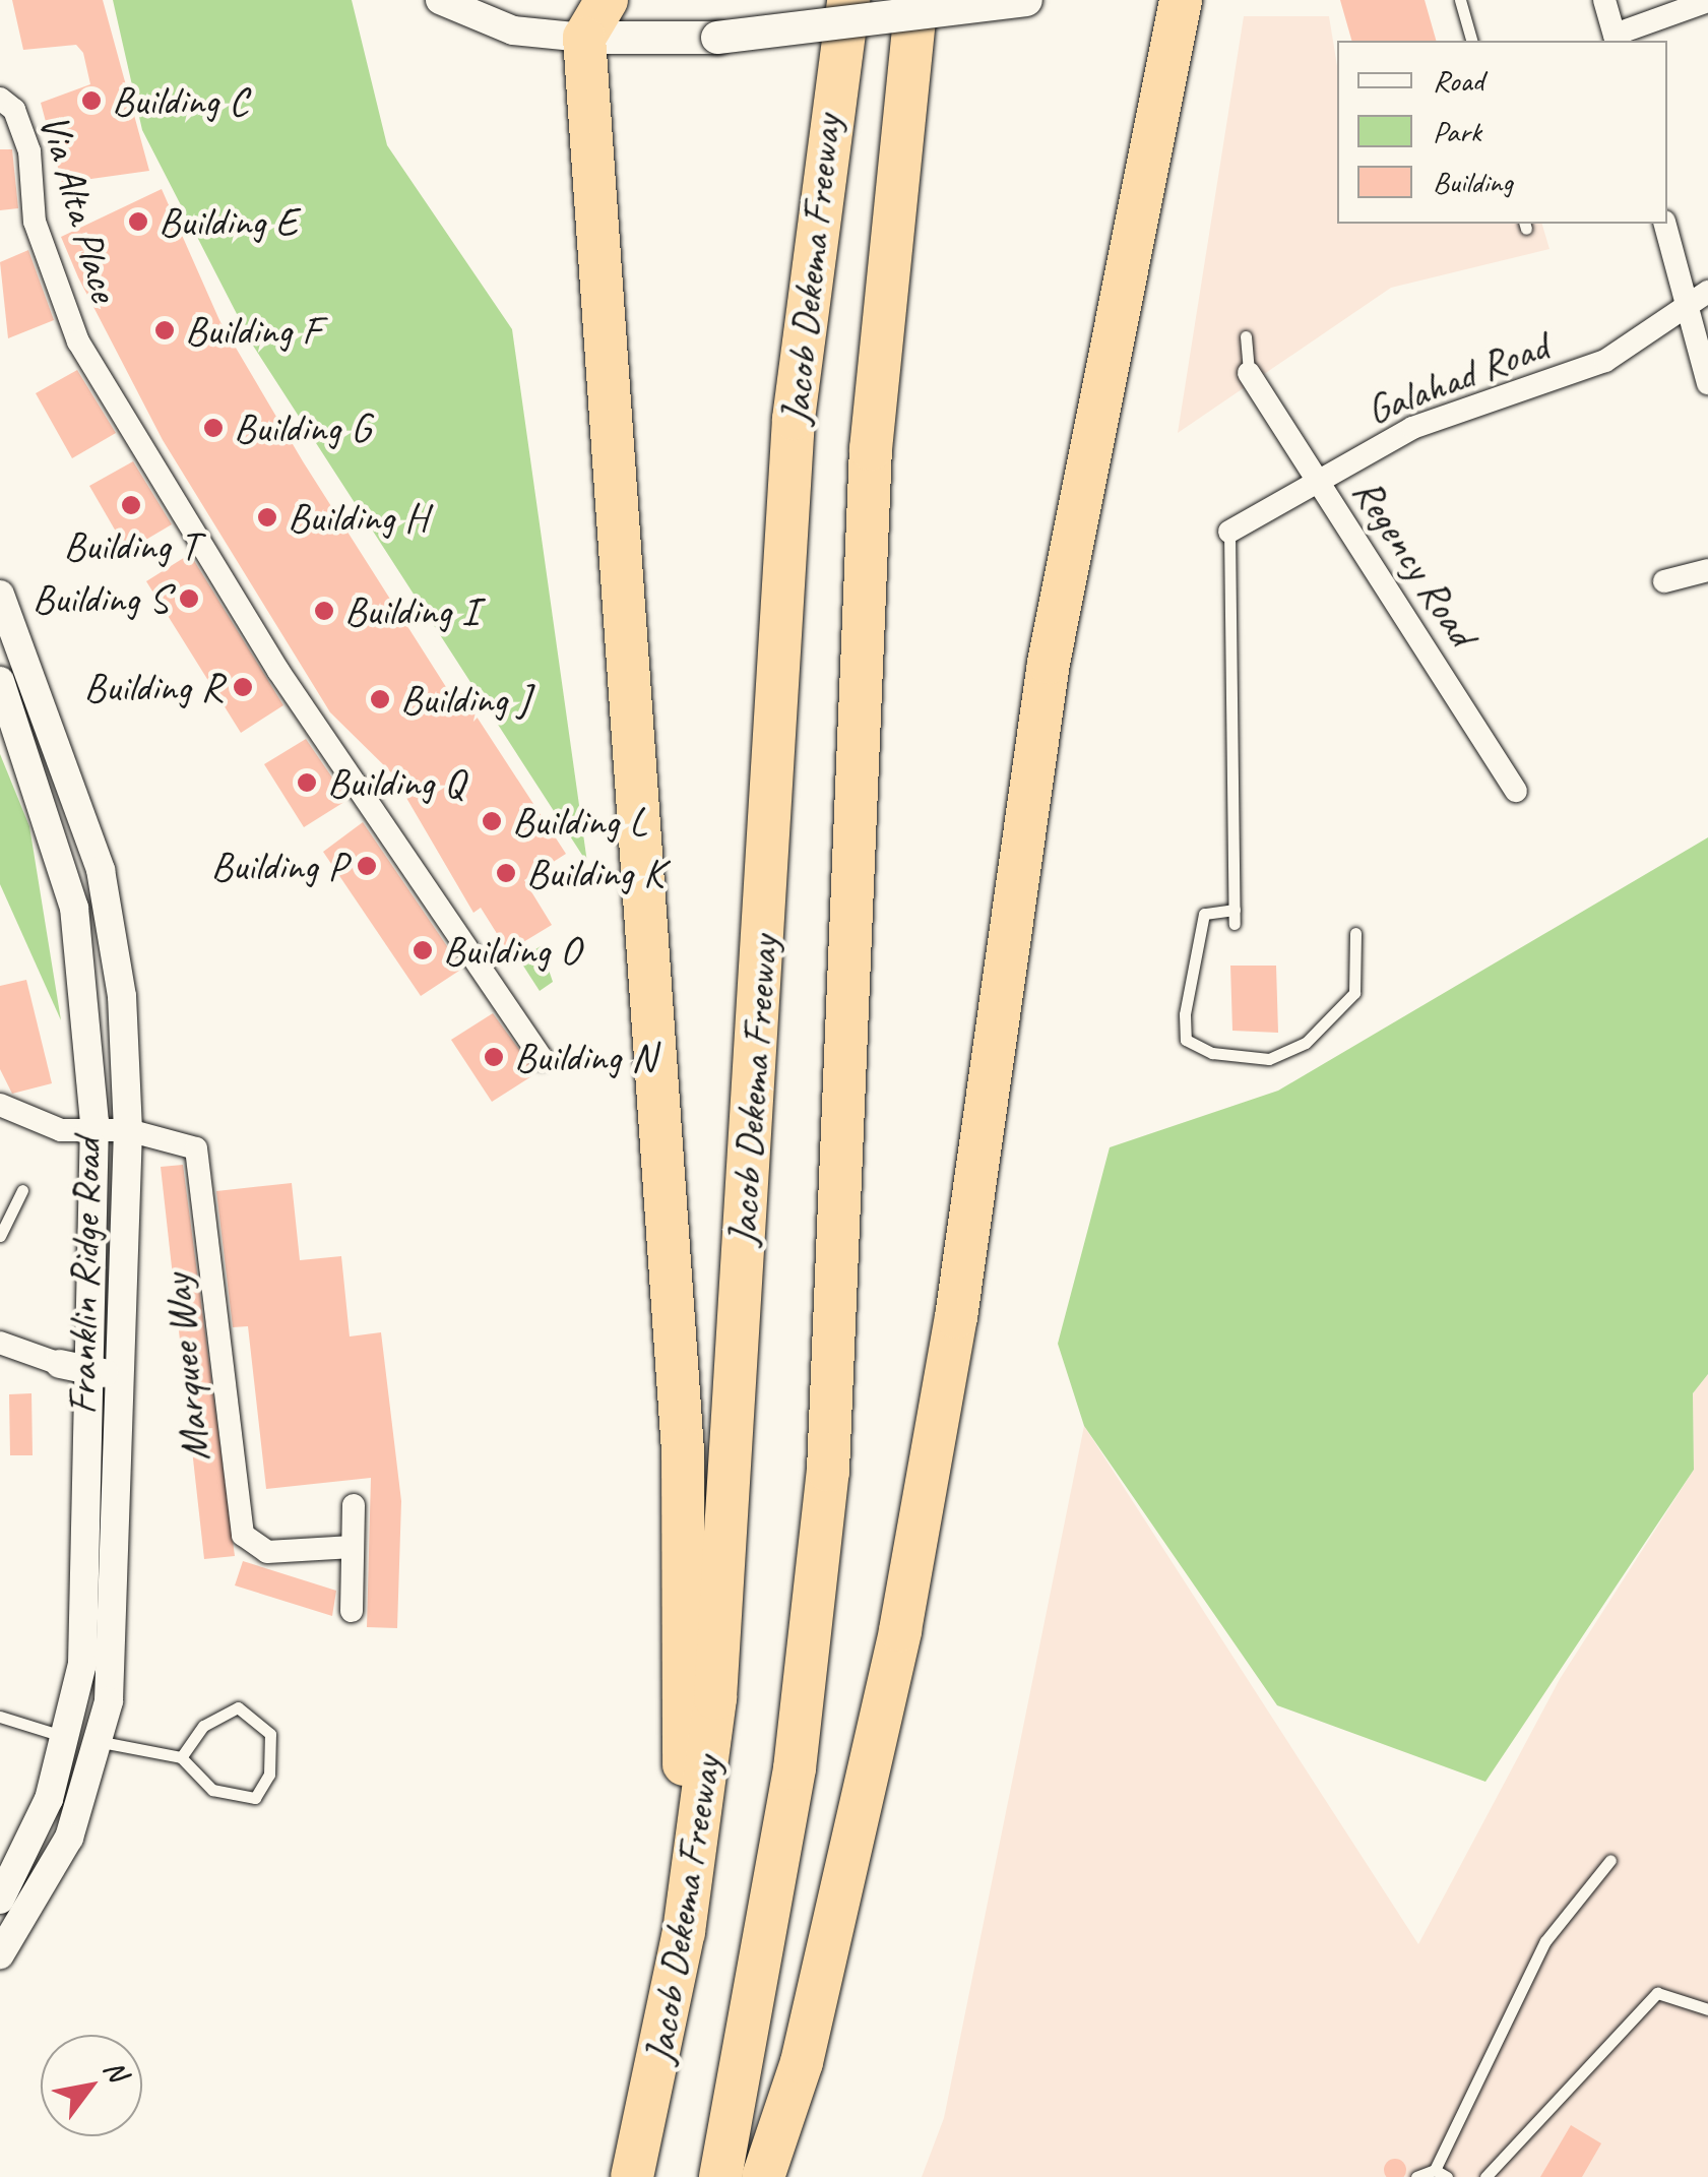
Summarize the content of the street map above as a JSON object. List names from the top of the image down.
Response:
{
  "streets": {
    "highway": ["Jacob Dekema Freeway"],
    "street": [
      "Via Alta Place",
      "Galahad Road",
      "Regency Road",
      "Franklin Ridge Road",
      "Marquee Way"
    ]
  },
  "crossings": [
    ["Galahad Road", "Regency Road"],
    ["Franklin Ridge Road", "Marquee Way"]
  ],
  "places": [
    "Building C",
    "Building E",
    "Building F",
    "Building G",
    "Building T",
    "Building H",
    "Building S",
    "Building I",
    "Building R",
    "Building J",
    "Building Q",
    "Building L",
    "Building P",
    "Building K",
    "Building O",
    "Building N"
  ],
  "legend": ["Road", "Park", "Building"],
  "north": "top right"
}
